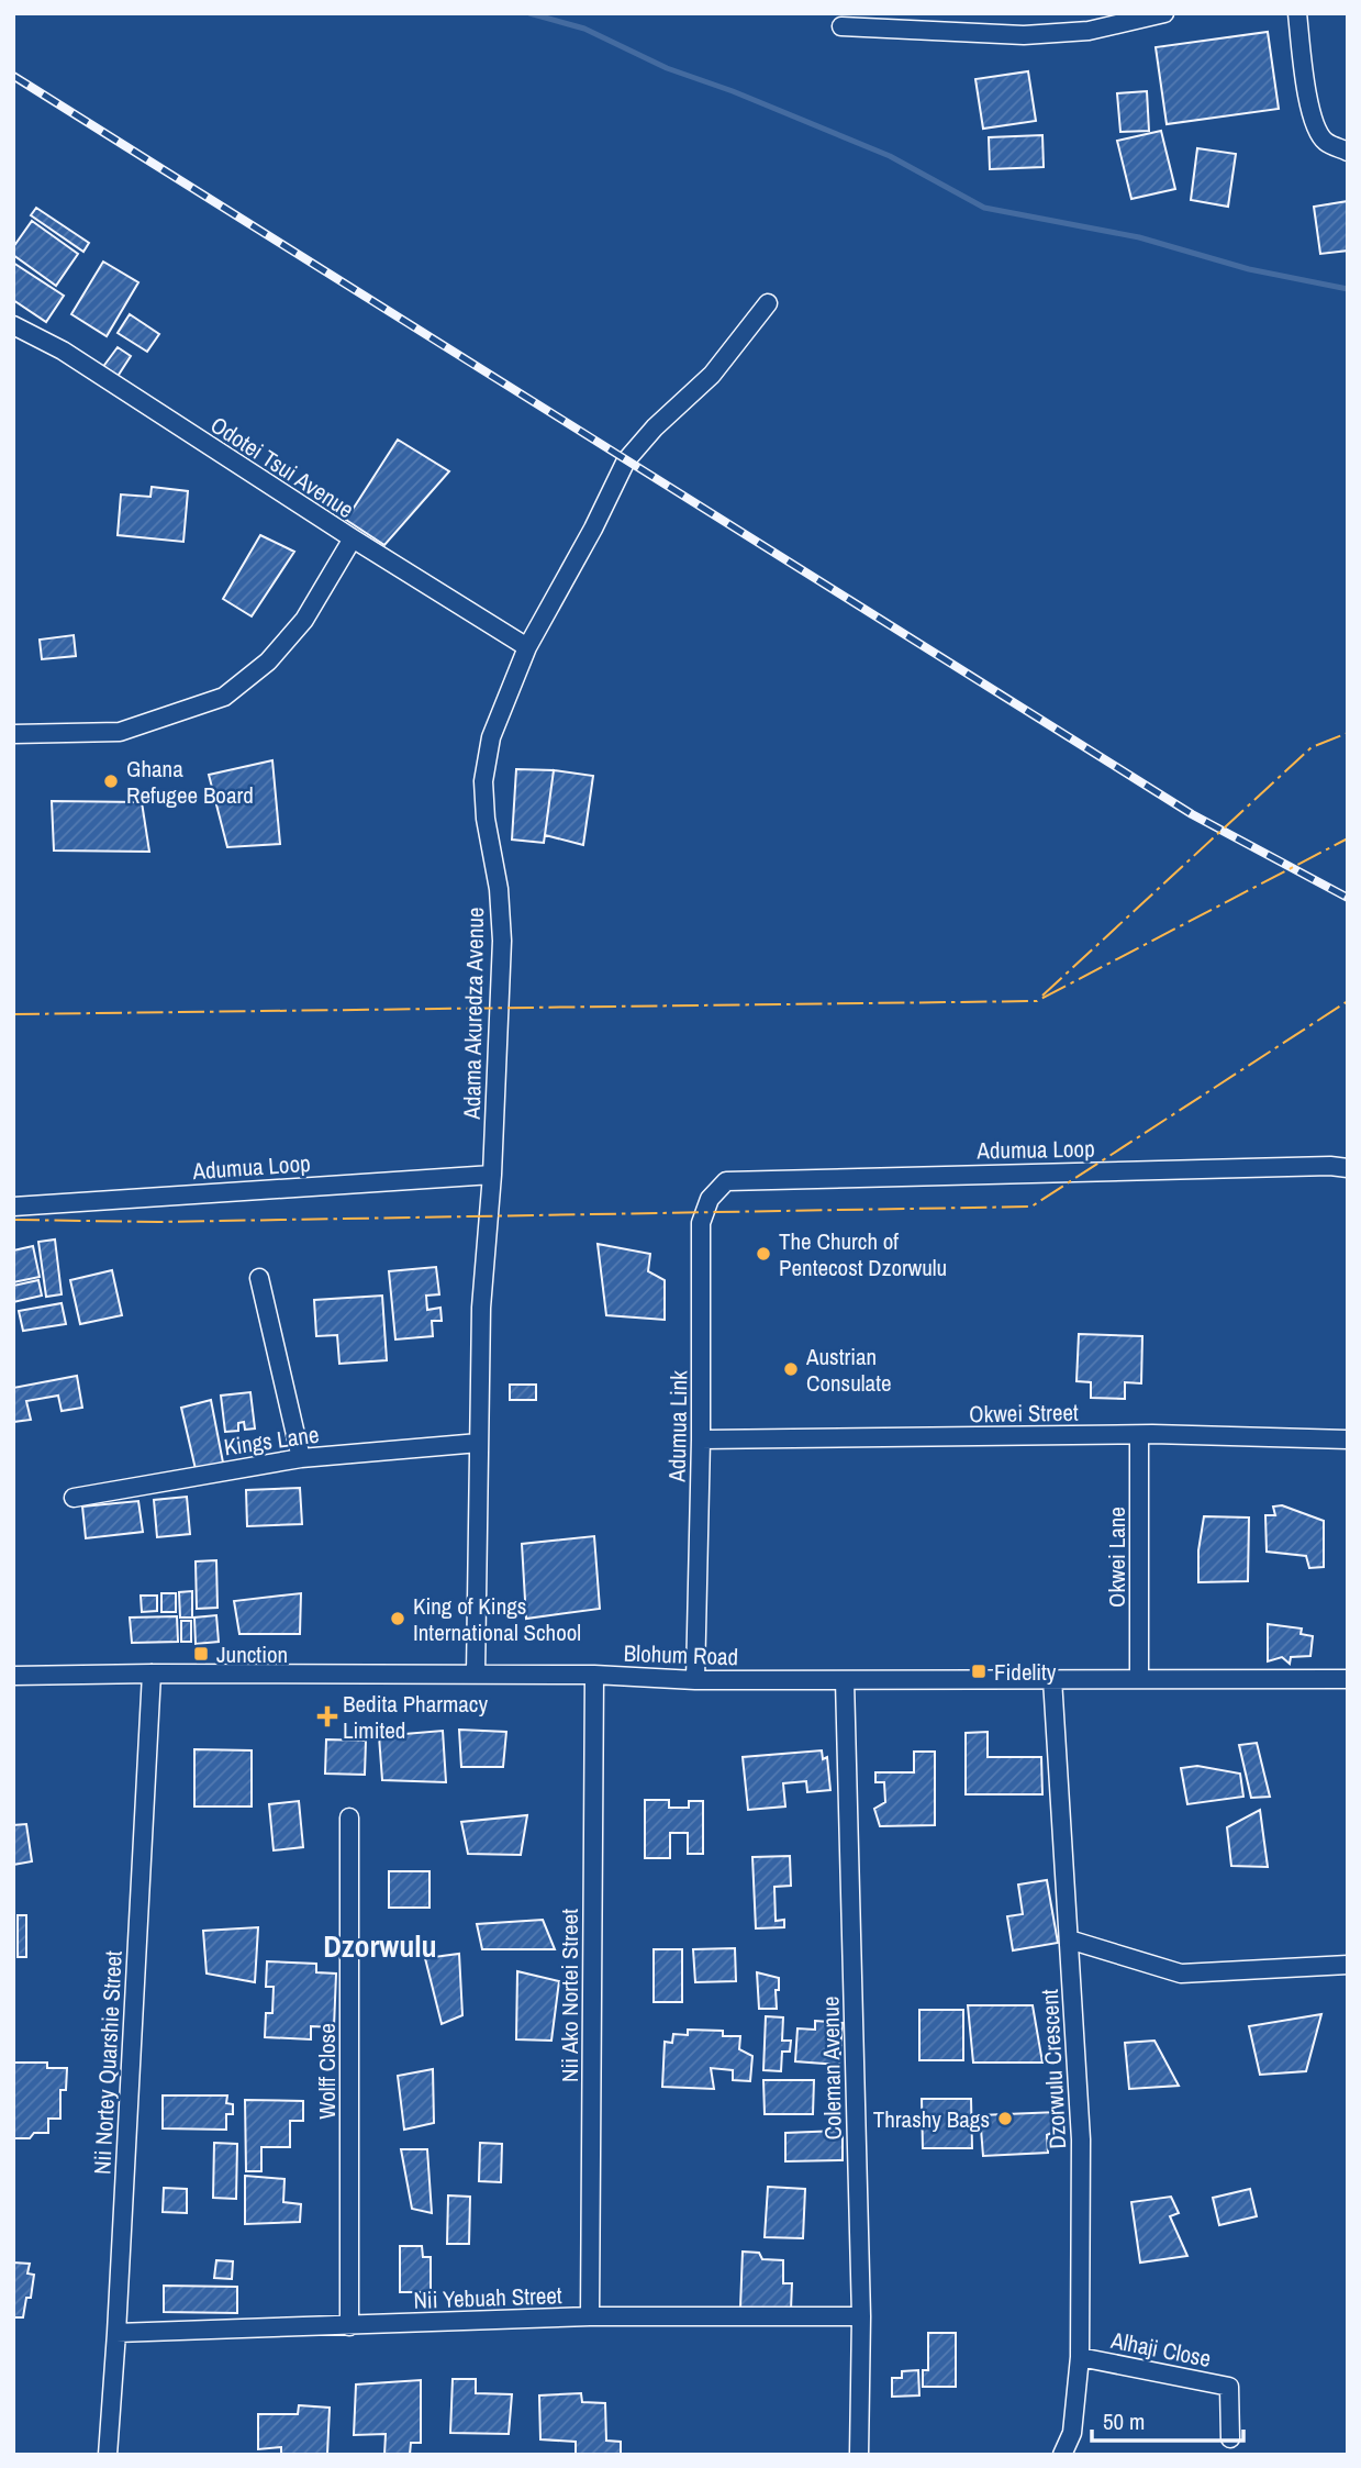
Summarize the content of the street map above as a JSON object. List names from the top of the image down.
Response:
{
  "streets": {
    "street": [
      "Odotei Tsui Avenue",
      "Adama Akuredza Avenue",
      "Adumua Loop",
      "Okwei Street",
      "Adumua Link",
      "Kings Lane",
      "Okwei Lane",
      "Blohum Road",
      "Nii Ako Nortei Street",
      "Nii Nortey Quarshie Street",
      "Coleman Avenue",
      "Dzorwulu Crescent",
      "Wolff Close",
      "Nii Yebuah Street",
      "Alhaji Close"
    ]
  },
  "crossings": [
    ["Odotei Tsui Avenue", "Adama Akuredza Avenue"],
    ["Adama Akuredza Avenue", "Adumua Loop"],
    ["Adama Akuredza Avenue", "Kings Lane"],
    ["Adama Akuredza Avenue", "Blohum Road"],
    ["Adumua Loop", "Adumua Link"],
    ["Okwei Street", "Adumua Link"],
    ["Okwei Street", "Okwei Lane"],
    ["Adumua Link", "Blohum Road"],
    ["Okwei Lane", "Blohum Road"],
    ["Blohum Road", "Nii Ako Nortei Street"],
    ["Blohum Road", "Nii Nortey Quarshie Street"],
    ["Blohum Road", "Coleman Avenue"],
    ["Blohum Road", "Dzorwulu Crescent"],
    ["Nii Ako Nortei Street", "Nii Yebuah Street"],
    ["Nii Nortey Quarshie Street", "Nii Yebuah Street"],
    ["Coleman Avenue", "Nii Yebuah Street"],
    ["Dzorwulu Crescent", "Alhaji Close"],
    ["Wolff Close", "Nii Yebuah Street"]
  ],
  "districts": ["Dzorwulu"],
  "places": {
    "other": [
      "Ghana Refugee Board",
      "The Church of Pentecost Dzorwulu",
      "Austrian Consulate",
      "King of Kings International School",
      "Thrashy Bags"
    ],
    "transit": ["Junction", "Fidelity"],
    "health": ["Bedita Pharmacy Limited"]
  },
  "scale_bar": "50 m"
}
